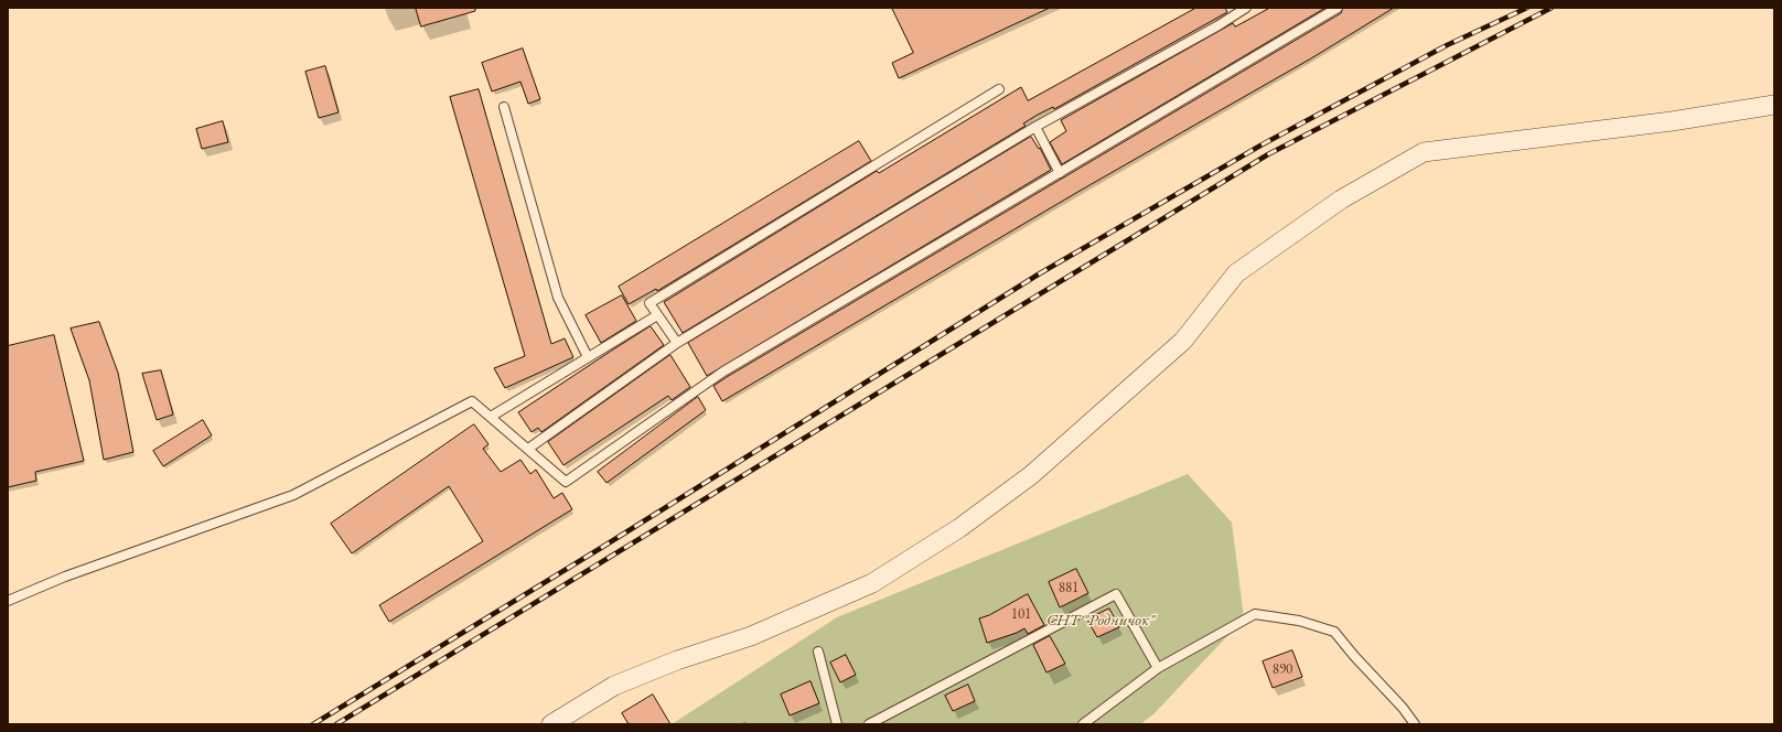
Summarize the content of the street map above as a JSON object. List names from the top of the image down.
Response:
{
  "parks": ["СНТ \"Родничок\""],
  "house_numbers": ["881", "101", "890"]
}
